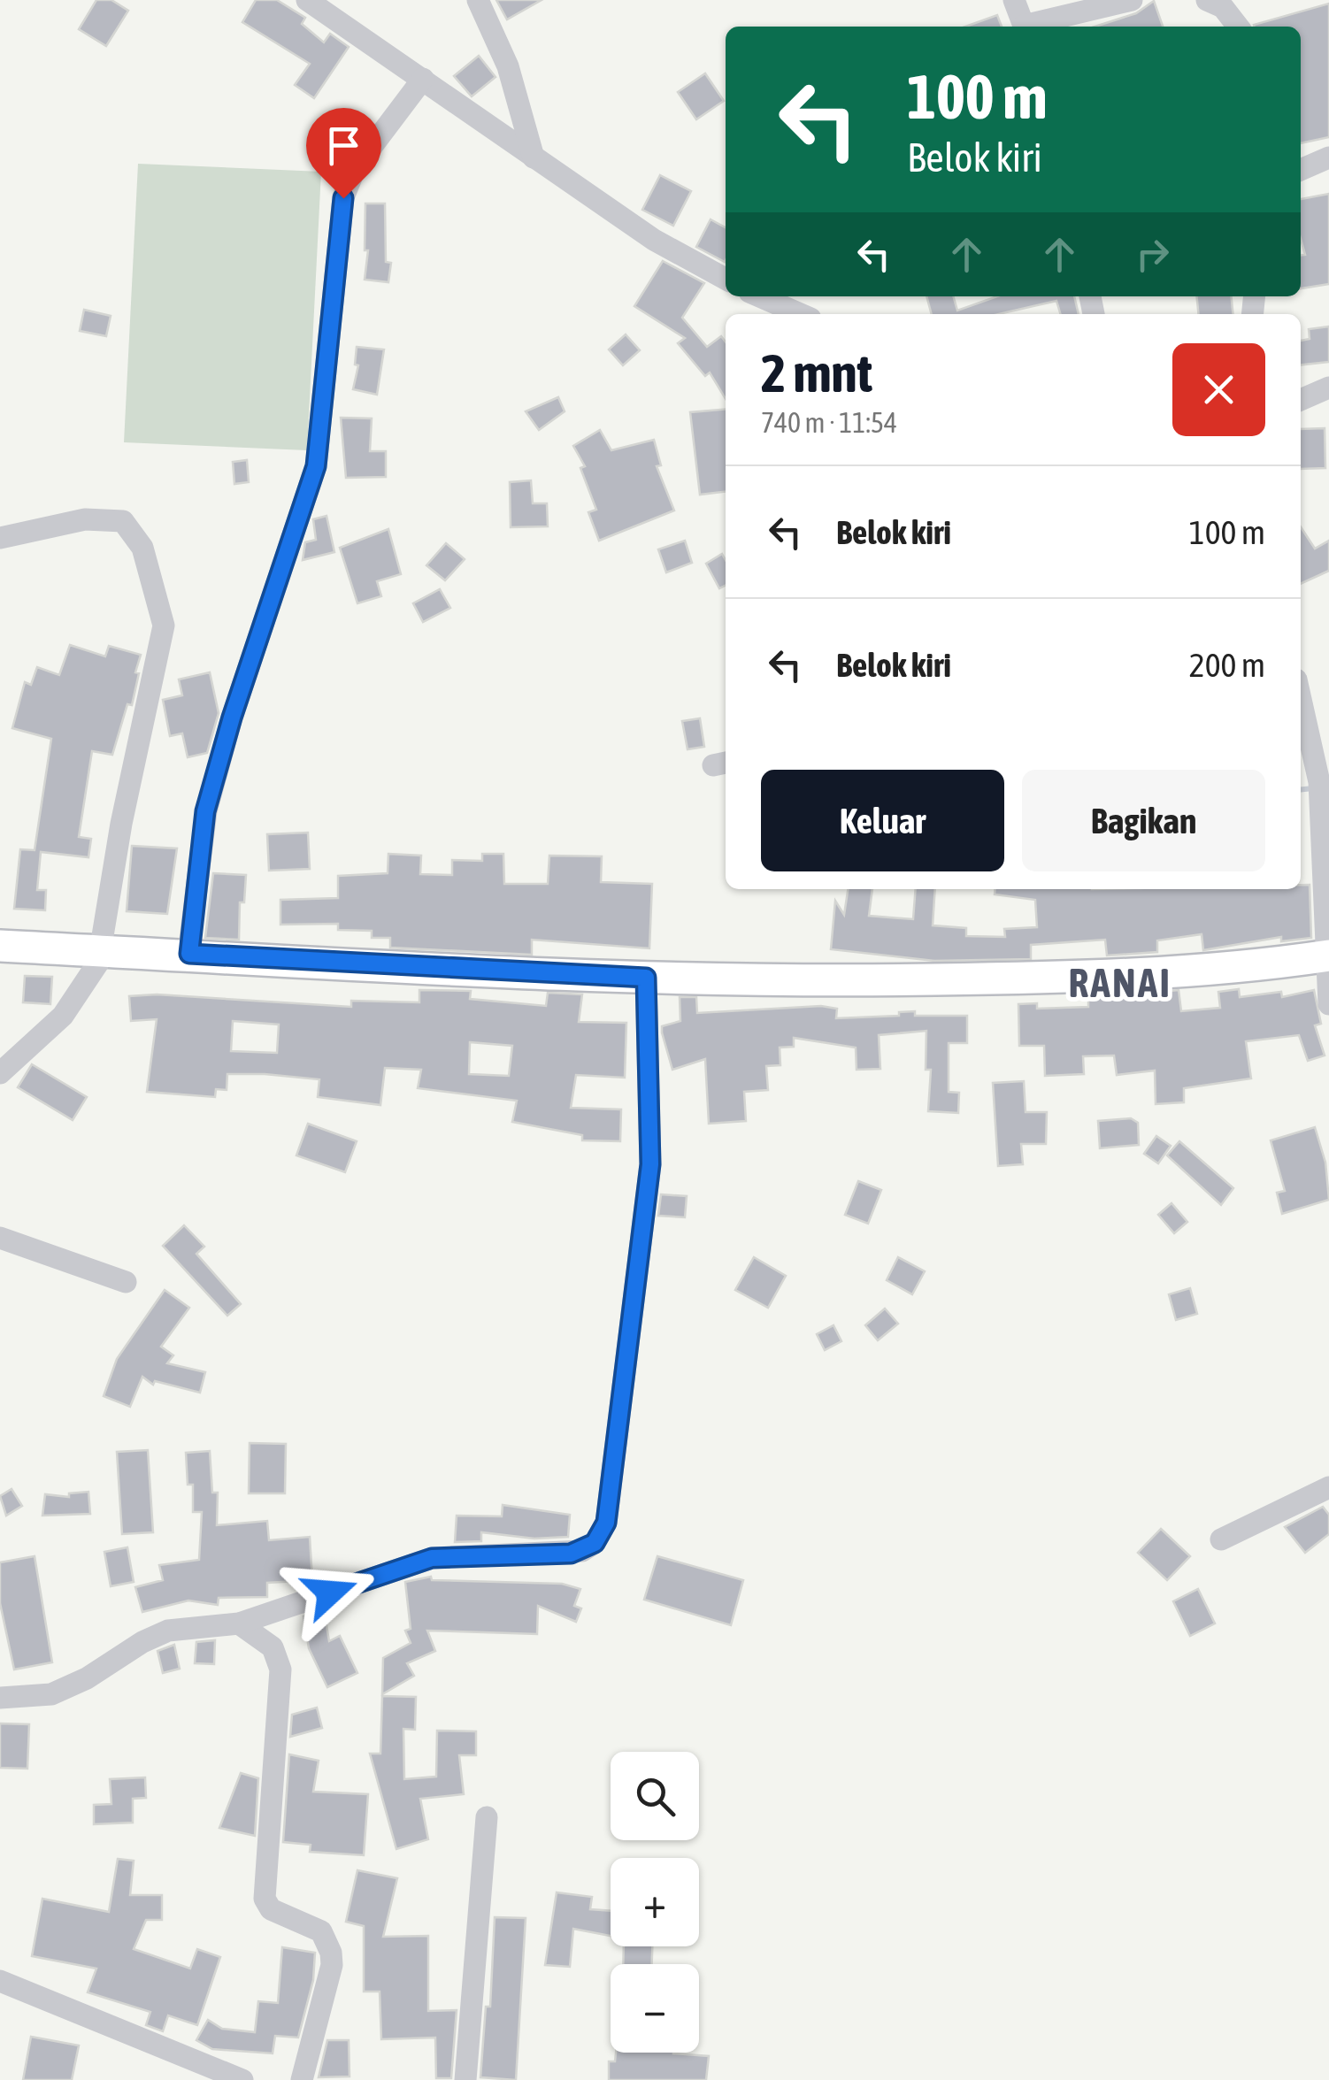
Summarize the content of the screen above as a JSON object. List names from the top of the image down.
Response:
{
  "districts": ["RANAI"],
  "page": {
    "turn": ["100 m", "Belok kiri"],
    "heading": ["2 mnt", "740 m · 11:54"],
    "list": [
      {
        "name": "Belok kiri",
        "value": "100 m"
      },
      {
        "name": "Belok kiri",
        "value": "200 m"
      }
    ],
    "buttons": ["Keluar", "Bagikan"],
    "map_buttons": ["+", "−"]
  }
}
